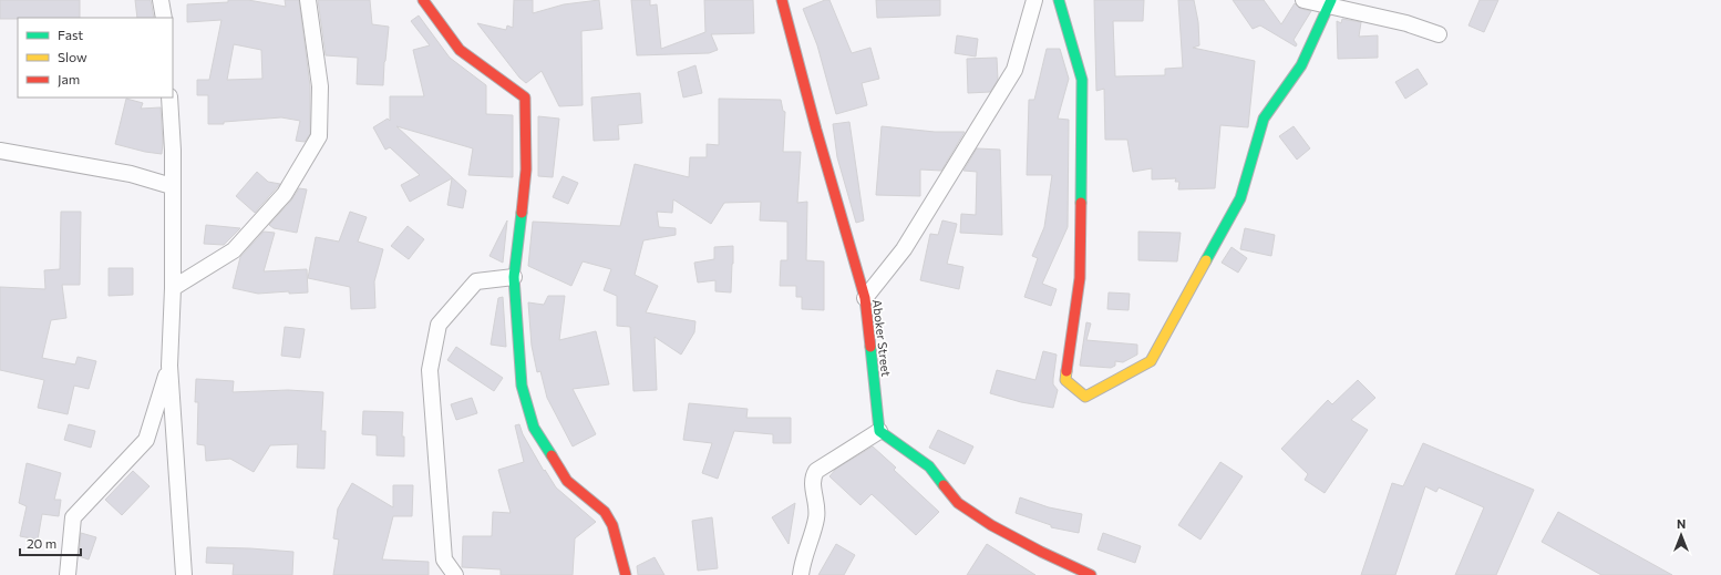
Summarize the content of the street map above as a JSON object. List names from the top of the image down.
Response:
{
  "streets": {
    "street": ["Aboker Street"]
  },
  "legend": ["Fast", "Slow", "Jam"],
  "scale_bar": "20 m",
  "north": "top"
}
